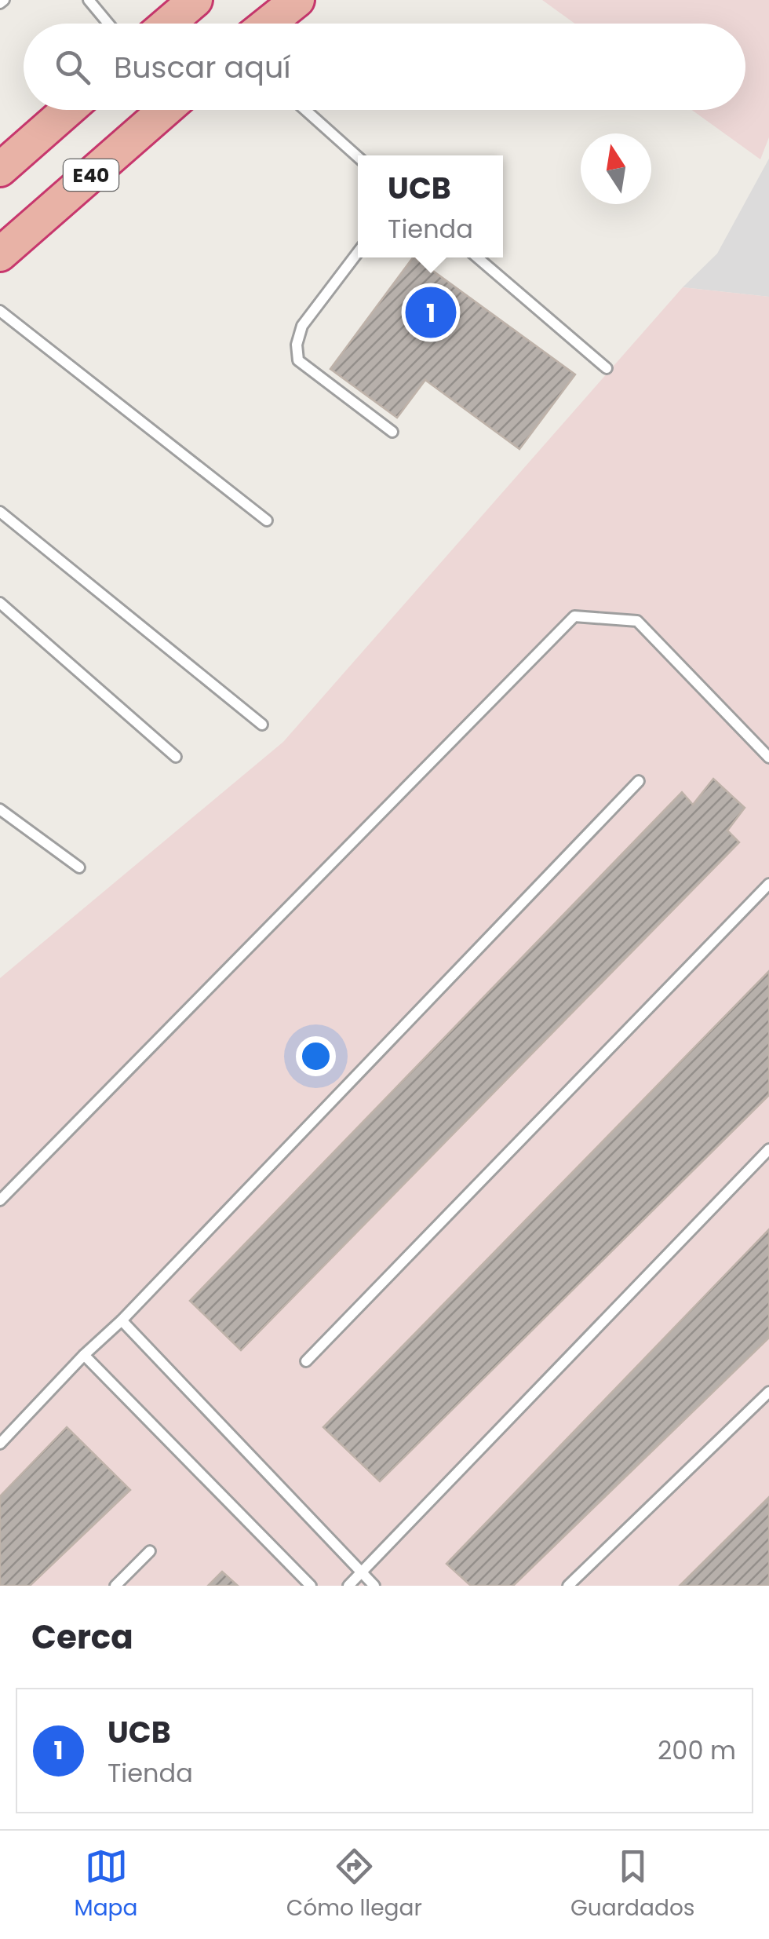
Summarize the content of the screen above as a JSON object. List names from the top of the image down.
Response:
{
  "streets": {
    "highway": ["E40"]
  },
  "north": "top",
  "page": {
    "search": "Buscar aquí",
    "popup": ["UCB", "Tienda"],
    "pins": "1",
    "heading": "Cerca",
    "list": [
      {
        "mark": "1",
        "name": "UCB",
        "note": "Tienda",
        "value": "200 m"
      }
    ],
    "nav": ["Mapa", "Cómo llegar", "Guardados"]
  }
}
